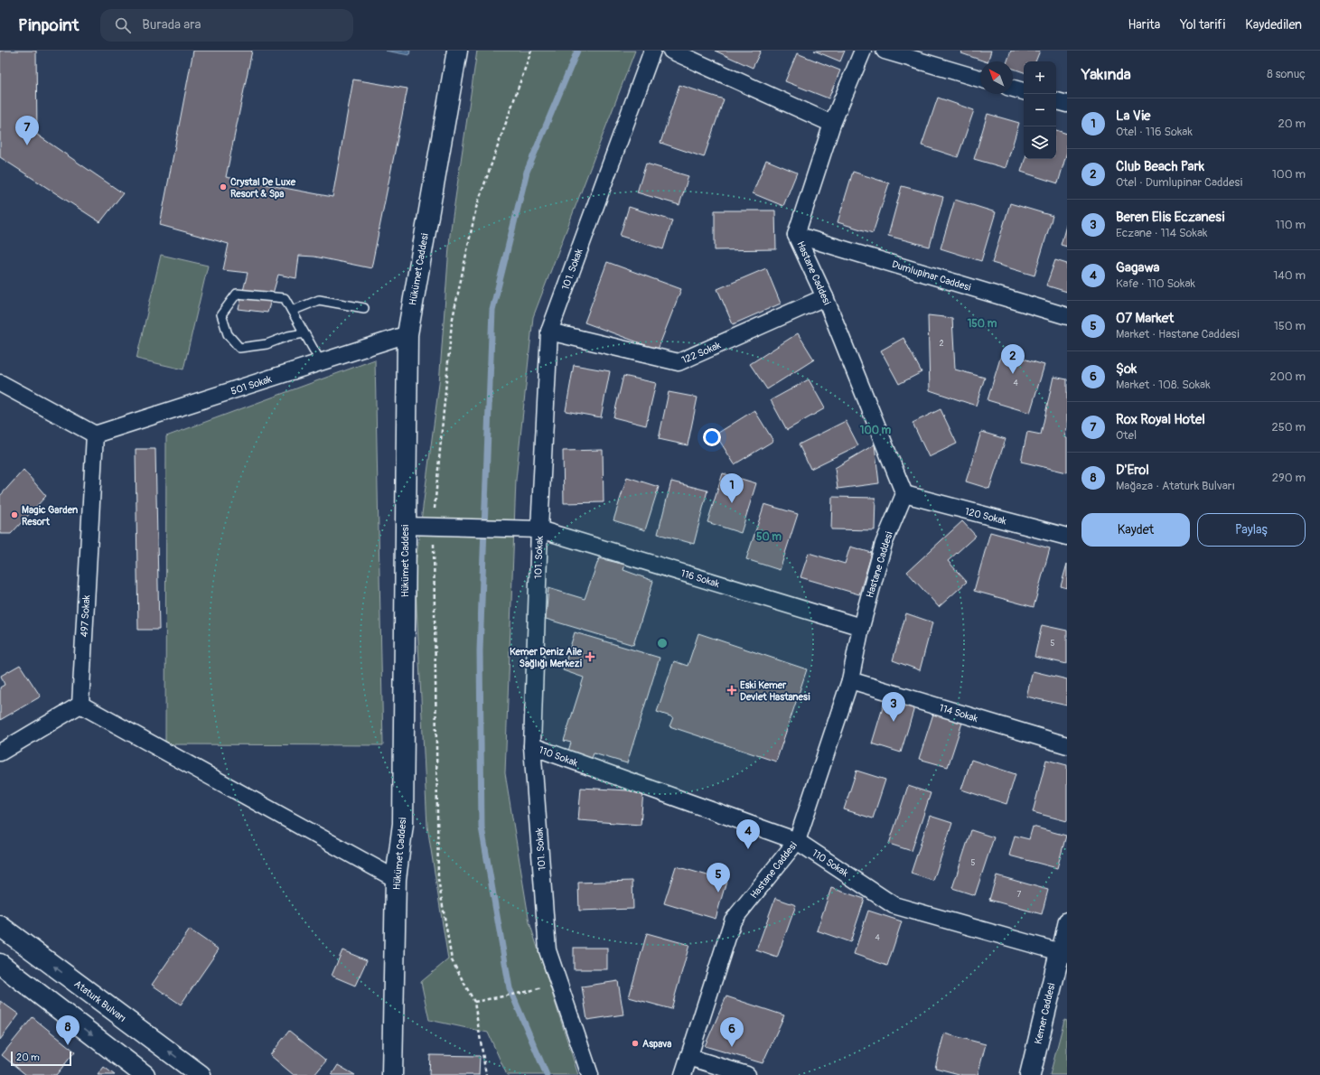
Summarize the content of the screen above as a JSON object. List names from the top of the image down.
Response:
{
  "streets": {
    "street": [
      "Hükümet Caddesi",
      "101. Sokak",
      "Hastane Caddesi",
      "Dumlupinar Caddesi",
      "122 Sokak",
      "501 Sokak",
      "120 Sokak",
      "116 Sokak",
      "497 Sokak",
      "114 Sokak",
      "110 Sokak",
      "Ataturk Bulvarı",
      "Kemer Caddesi"
    ]
  },
  "crossings": [
    ["Hükümet Caddesi", "501 Sokak"],
    ["Hükümet Caddesi", "116 Sokak"],
    ["101. Sokak", "122 Sokak"],
    ["101. Sokak", "116 Sokak"],
    ["101. Sokak", "110 Sokak"],
    ["Hastane Caddesi", "Dumlupinar Caddesi"],
    ["Hastane Caddesi", "122 Sokak"],
    ["Hastane Caddesi", "120 Sokak"],
    ["Hastane Caddesi", "116 Sokak"],
    ["Hastane Caddesi", "114 Sokak"],
    ["Hastane Caddesi", "110 Sokak"],
    ["501 Sokak", "497 Sokak"],
    ["110 Sokak", "Kemer Caddesi"]
  ],
  "places": {
    "other": ["Crystal De Luxe Resort & Spa", "Magic Garden Resort", "Aspava"],
    "health": ["Kemer Deniz Aile Sağlığı Merkezi", "Eski Kemer Devlet Hastanesi"]
  },
  "house_numbers": [
    "2",
    "4",
    "5",
    "5",
    "7",
    "4"
  ],
  "scale_bar": "20 m",
  "north": "top left",
  "page": {
    "header": "Pinpoint",
    "search": "Burada ara",
    "nav": ["Harita", "Yol tarifi", "Kaydedilen"],
    "heading": ["Yakında", "8 sonuç"],
    "map_buttons": ["+", "−"],
    "list": [
      {
        "mark": "1",
        "name": "La Vie",
        "note": "Otel · 116 Sokak",
        "value": "20 m"
      },
      {
        "mark": "2",
        "name": "Club Beach Park",
        "note": "Otel · Dumlupinar Caddesi",
        "value": "100 m"
      },
      {
        "mark": "3",
        "name": "Beren Elis Eczanesi",
        "note": "Eczane · 114 Sokak",
        "value": "110 m"
      },
      {
        "mark": "4",
        "name": "Gagawa",
        "note": "Kafe · 110 Sokak",
        "value": "140 m"
      },
      {
        "mark": "5",
        "name": "07 Market",
        "note": "Market · Hastane Caddesi",
        "value": "150 m"
      },
      {
        "mark": "6",
        "name": "Şok",
        "note": "Market · 108. Sokak",
        "value": "200 m"
      },
      {
        "mark": "7",
        "name": "Rox Royal Hotel",
        "note": "Otel",
        "value": "250 m"
      },
      {
        "mark": "8",
        "name": "D'Erol",
        "note": "Mağaza · Ataturk Bulvarı",
        "value": "290 m"
      }
    ],
    "pins": [
      "7",
      "2",
      "1",
      "3",
      "4",
      "5",
      "8",
      "6"
    ],
    "buttons": ["Kaydet", "Paylaş"],
    "scale": "20 m"
  },
  "rings": ["150 m", "100 m", "50 m"]
}
